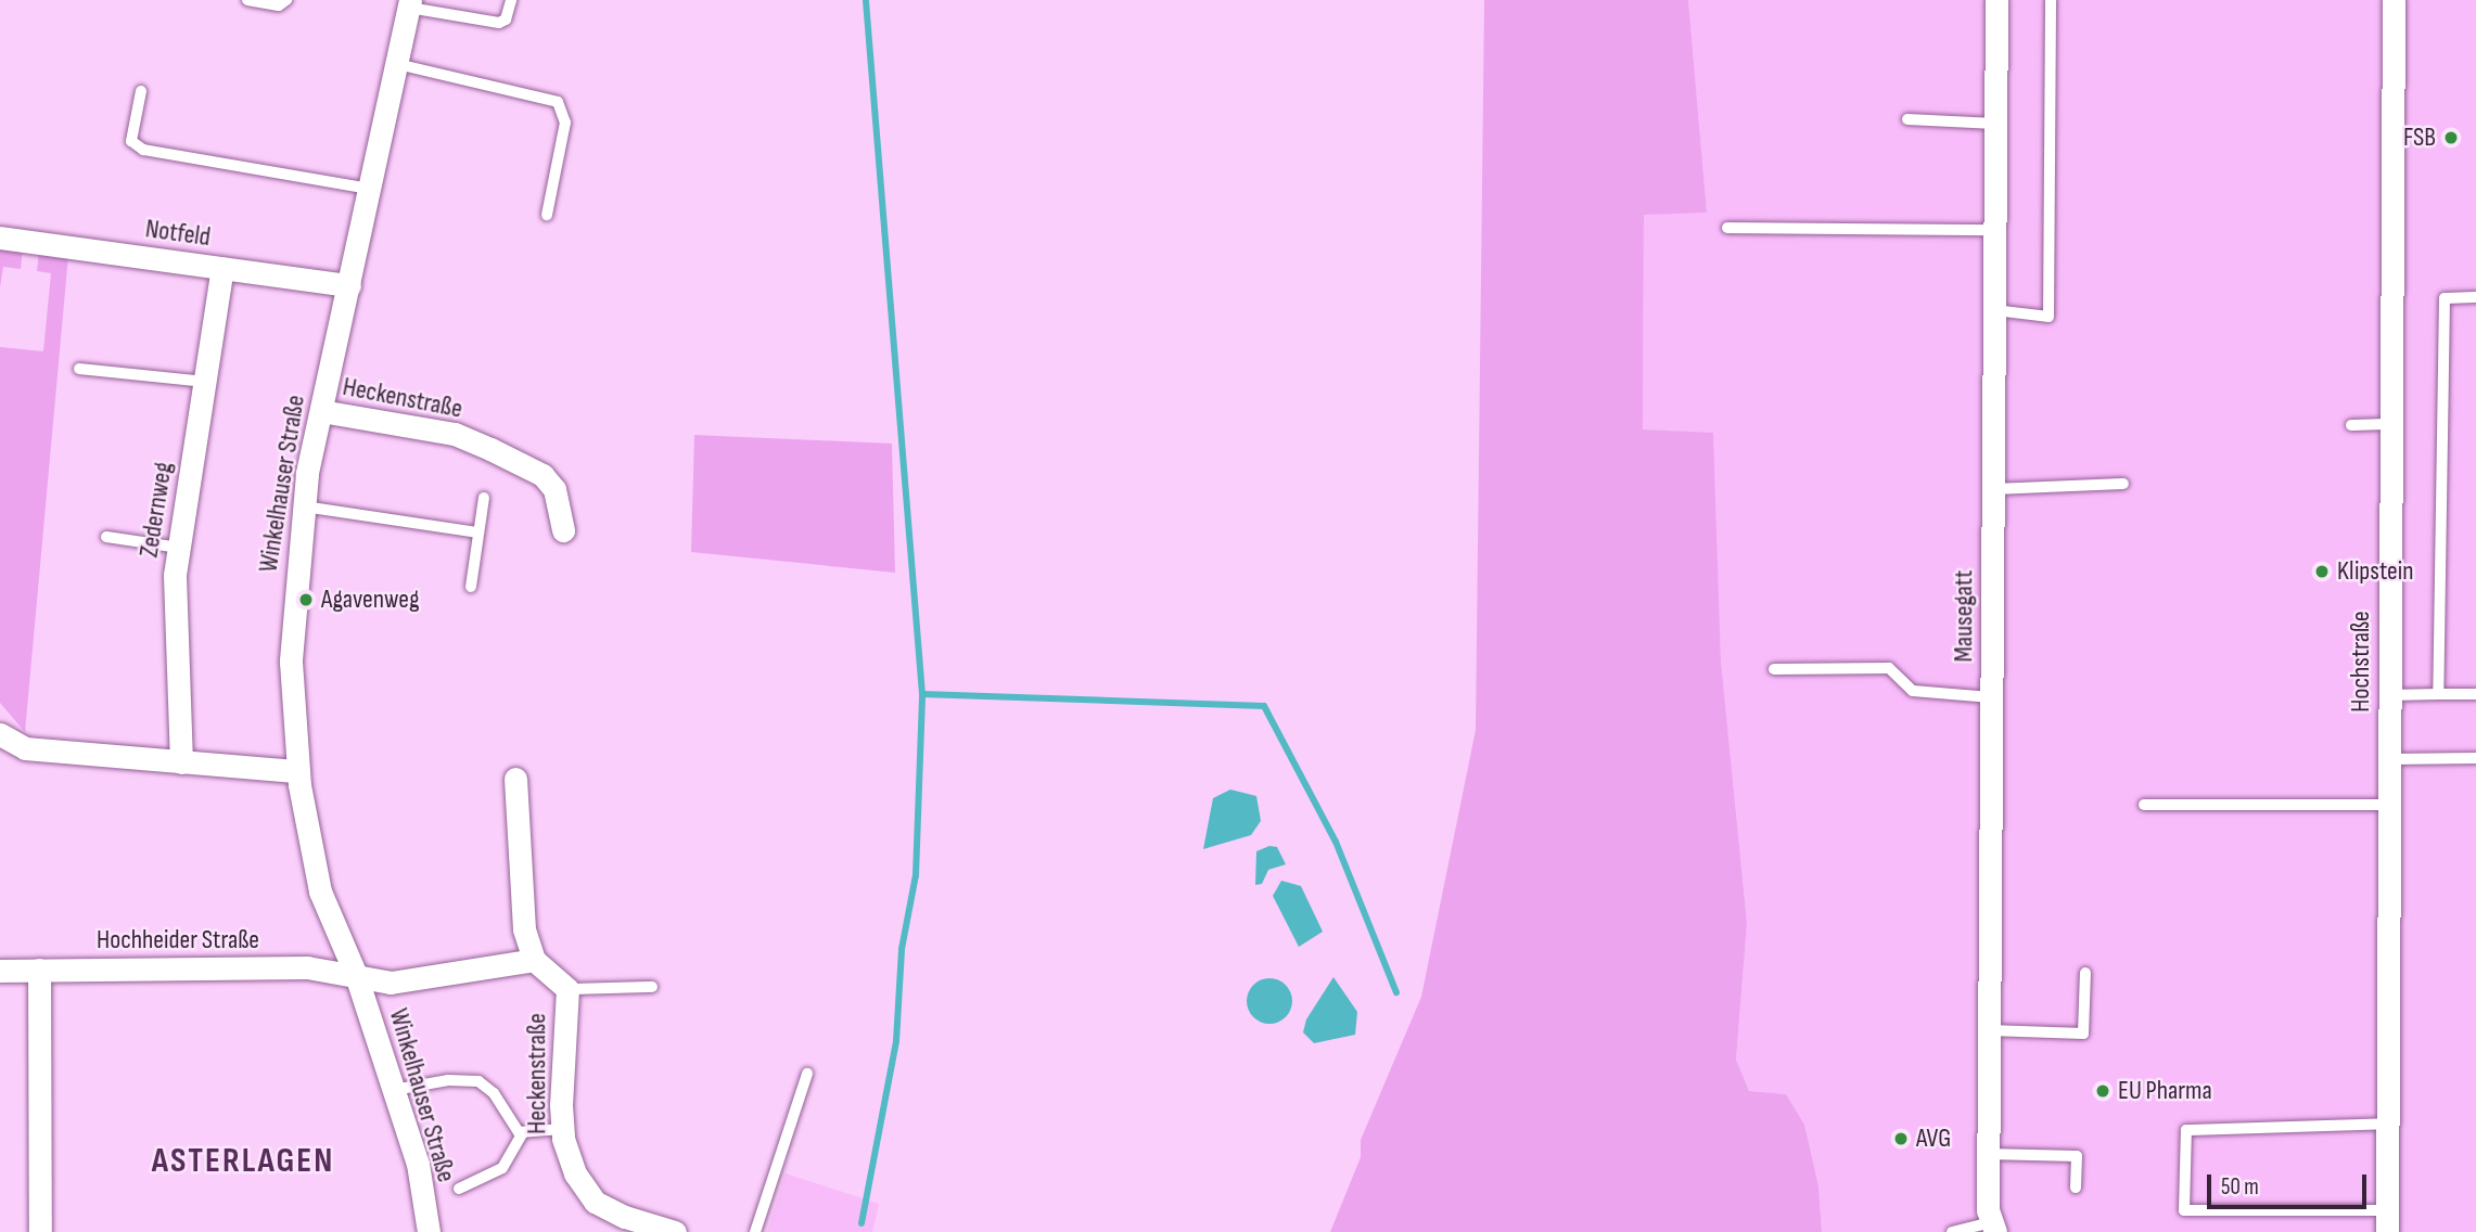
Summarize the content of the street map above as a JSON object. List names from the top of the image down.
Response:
{
  "streets": {
    "street": [
      "Notfeld",
      "Heckenstraße",
      "Winkelhauser Straße",
      "Zedernweg",
      "Mausegatt",
      "Hochstraße",
      "Hochheider Straße"
    ]
  },
  "crossings": [
    ["Notfeld", "Winkelhauser Straße"],
    ["Notfeld", "Zedernweg"],
    ["Heckenstraße", "Winkelhauser Straße"],
    ["Winkelhauser Straße", "Hochheider Straße"]
  ],
  "districts": ["ASTERLAGEN"],
  "places": [
    "FSB",
    "Klipstein",
    "Agavenweg",
    "EU Pharma",
    "AVG"
  ],
  "scale_bar": "50 m"
}
